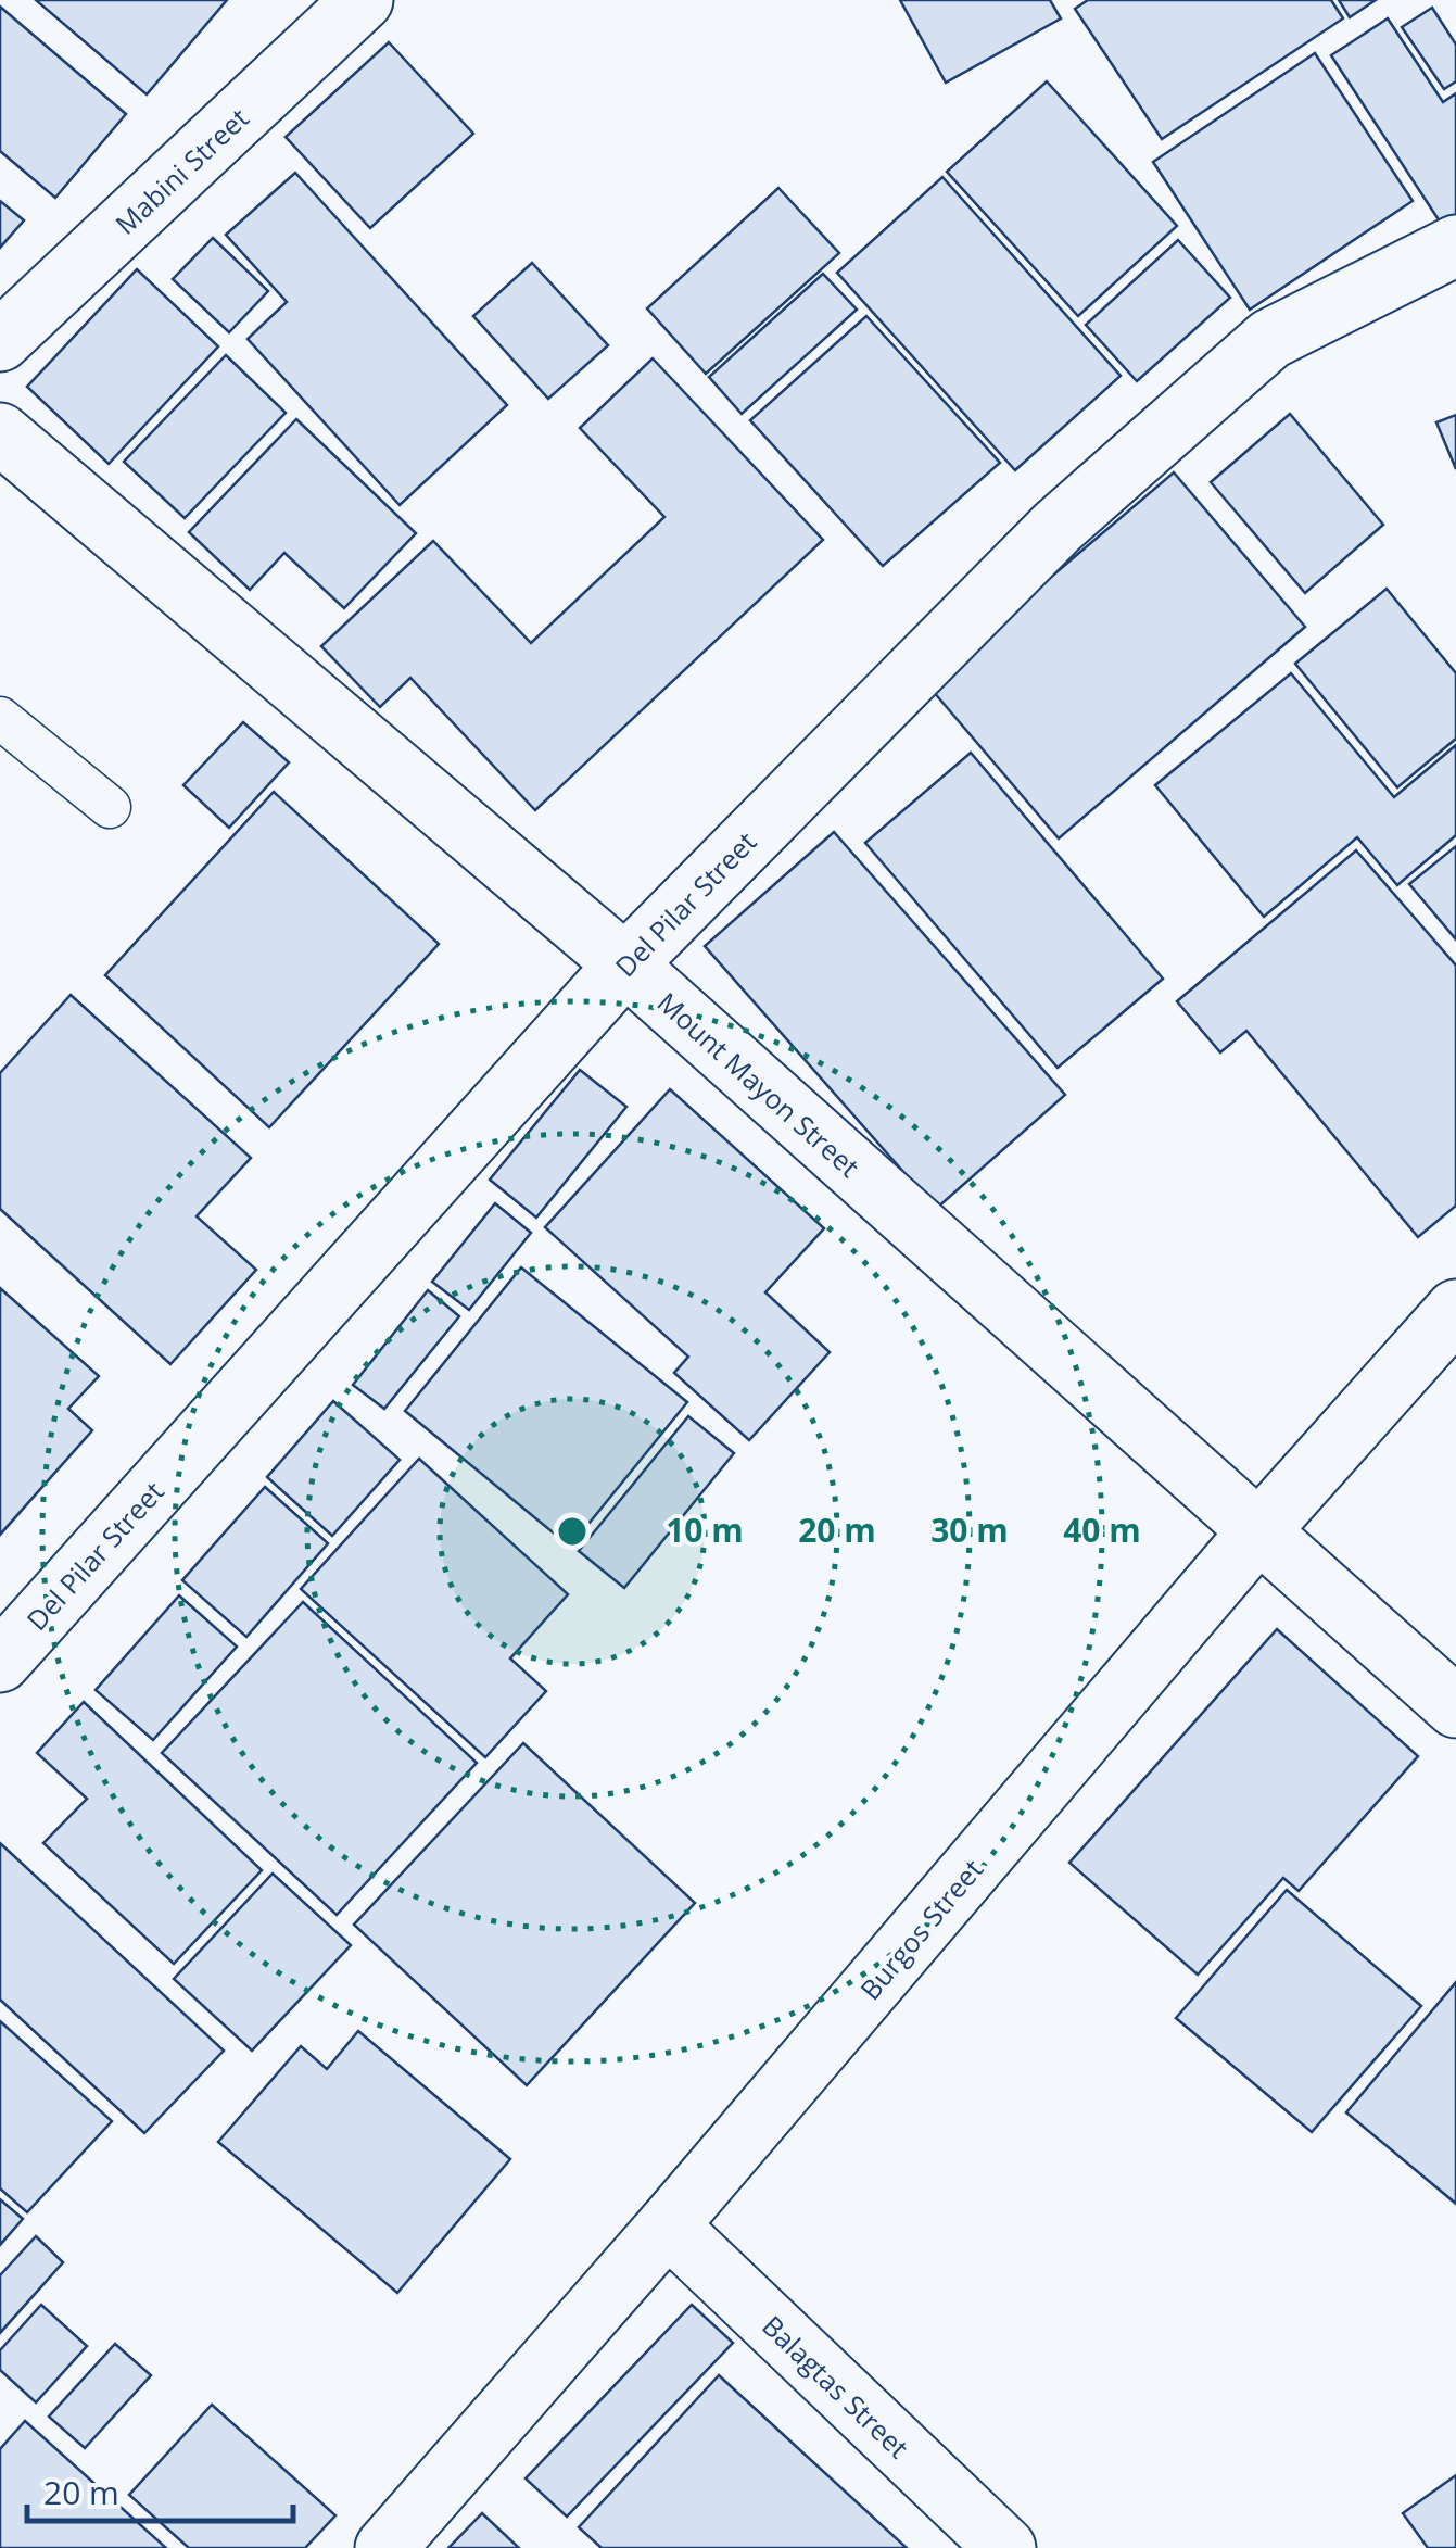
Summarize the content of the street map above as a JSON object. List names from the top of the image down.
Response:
{
  "streets": {
    "street": [
      "Mabini Street",
      "Del Pilar Street",
      "Mount Mayon Street",
      "Burgos Street",
      "Balagtas Street"
    ]
  },
  "crossings": [
    ["Del Pilar Street", "Mount Mayon Street"],
    ["Mount Mayon Street", "Burgos Street"],
    ["Burgos Street", "Balagtas Street"]
  ],
  "scale_bar": "20 m",
  "rings": [
    "10 m",
    "20 m",
    "30 m",
    "40 m"
  ]
}
